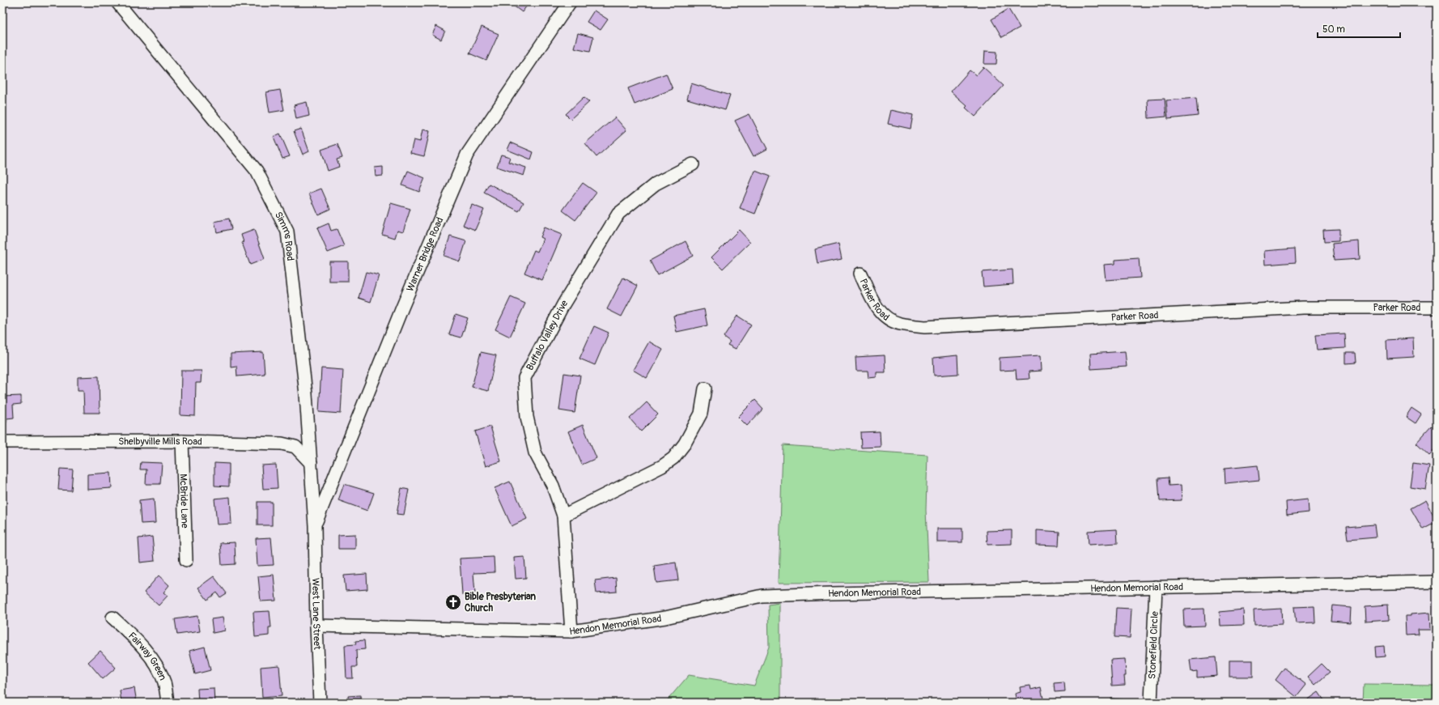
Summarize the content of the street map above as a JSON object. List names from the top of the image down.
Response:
{
  "streets": {
    "street": [
      "Simms Road",
      "Warner Bridge Road",
      "Parker Road",
      "Buffalo Valley Drive",
      "Shelbyville Mills Road",
      "McBride Lane",
      "Hendon Memorial Road",
      "West Lane Street",
      "Stonefield Circle",
      "Fairway Green"
    ]
  },
  "crossings": [
    ["Simms Road", "Warner Bridge Road"],
    ["Simms Road", "Shelbyville Mills Road"],
    ["Simms Road", "West Lane Street"],
    ["Warner Bridge Road", "West Lane Street"],
    ["Buffalo Valley Drive", "Hendon Memorial Road"],
    ["Shelbyville Mills Road", "McBride Lane"],
    ["Hendon Memorial Road", "West Lane Street"],
    ["Hendon Memorial Road", "Stonefield Circle"]
  ],
  "places": {
    "church": ["Bible Presbyterian Church"]
  },
  "scale_bar": "50 m"
}
